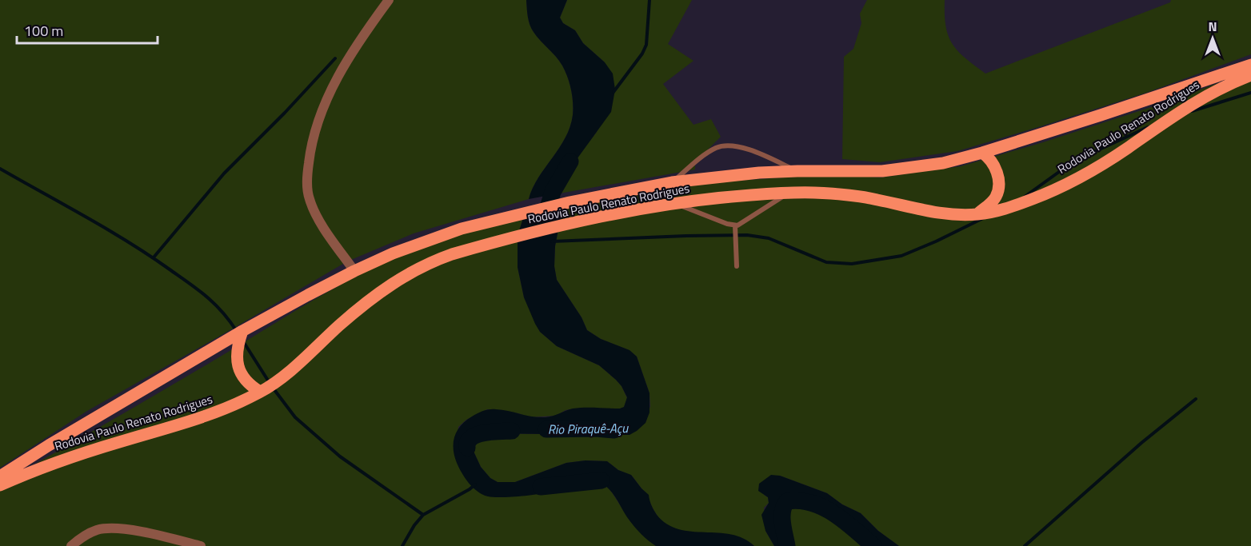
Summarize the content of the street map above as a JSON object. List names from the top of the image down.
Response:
{
  "streets": {
    "main road": ["Rodovia Paulo Renato Rodrigues"]
  },
  "water": ["Rio Piraquê-Açu"],
  "scale_bar": "100 m",
  "north": "top"
}
